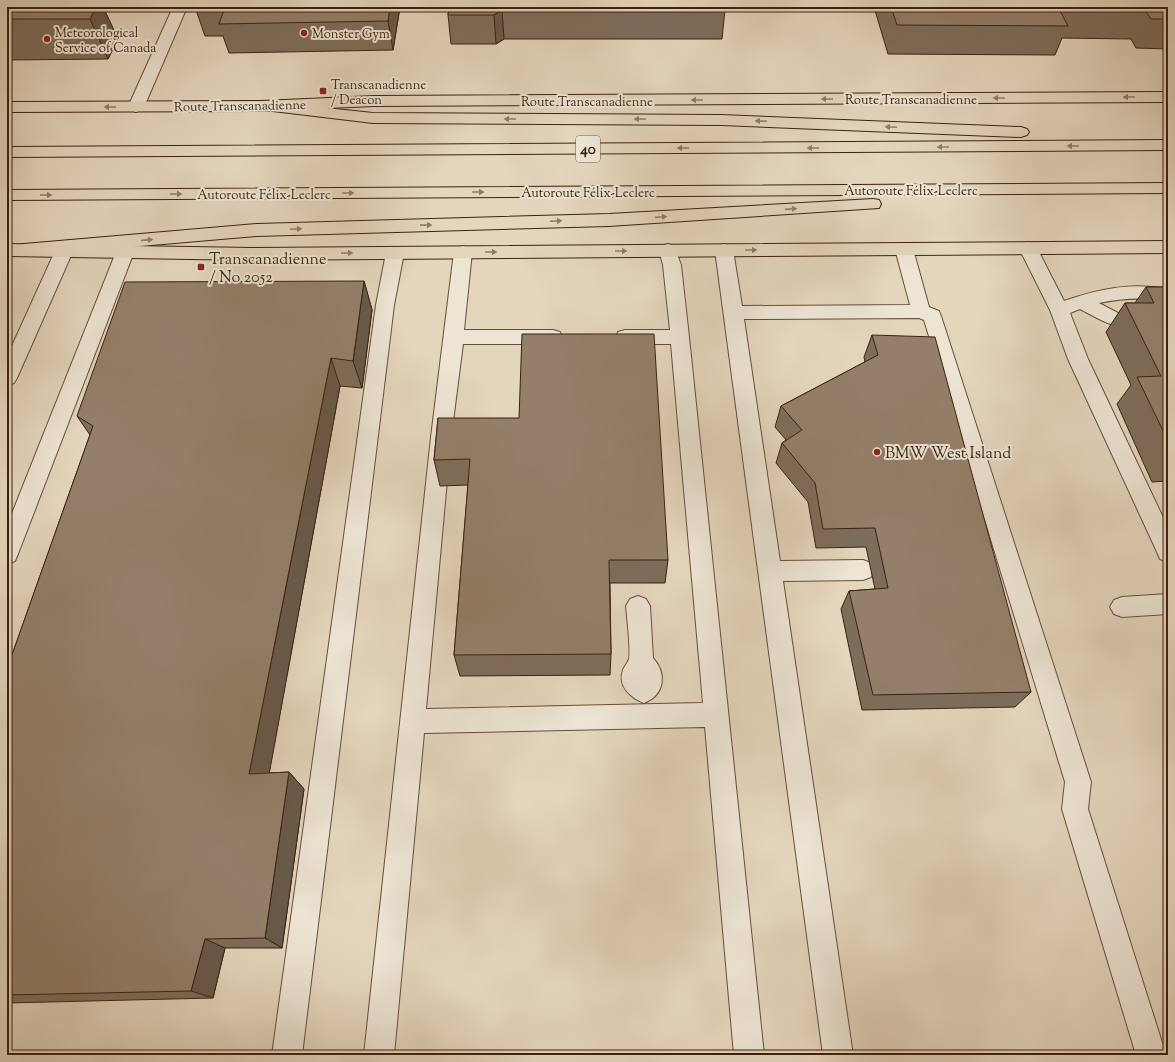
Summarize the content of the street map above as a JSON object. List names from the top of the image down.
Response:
{
  "streets": {
    "main road": ["Route Transcanadienne", "40", "Autoroute Félix-Leclerc"]
  },
  "places": {
    "other": ["Monster Gym", "Meteorological Service of Canada", "BMW West Island"],
    "transit": ["Transcanadienne / Deacon", "Transcanadienne / No 2052"]
  }
}
